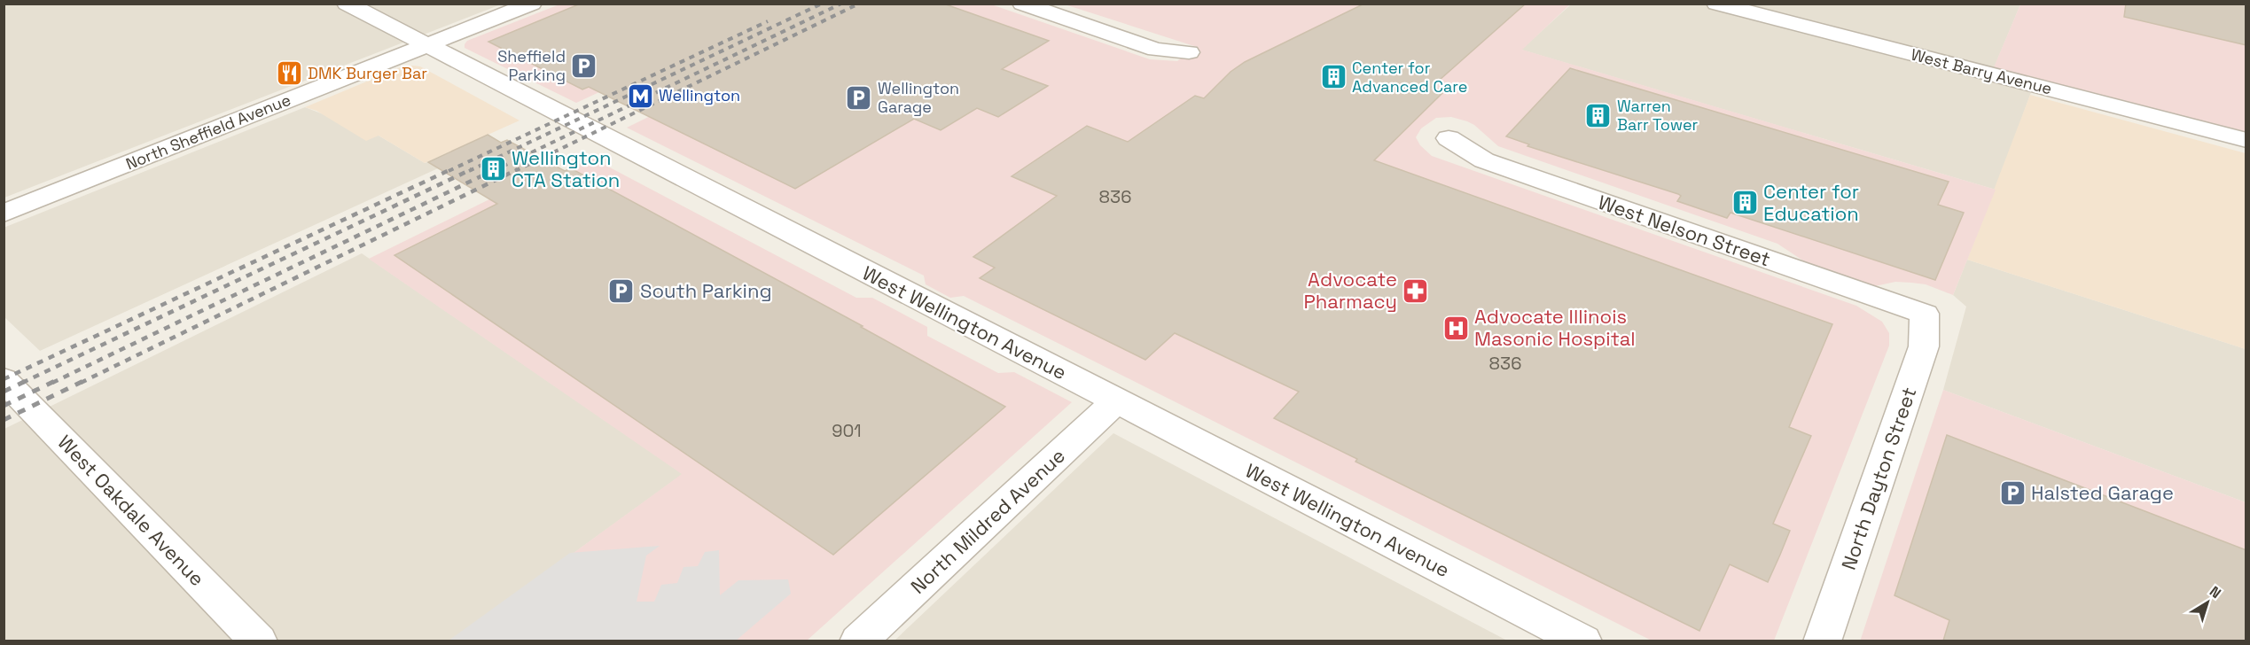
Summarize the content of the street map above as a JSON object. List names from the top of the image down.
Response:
{
  "streets": {
    "street": [
      "West Barry Avenue",
      "North Sheffield Avenue",
      "West Nelson Street",
      "West Wellington Avenue",
      "North Dayton Street",
      "West Oakdale Avenue",
      "North Mildred Avenue"
    ]
  },
  "crossings": [
    ["North Sheffield Avenue", "West Wellington Avenue"],
    ["West Nelson Street", "North Dayton Street"],
    ["West Wellington Avenue", "North Mildred Avenue"]
  ],
  "places": {
    "parking": [
      "Sheffield Parking",
      "Wellington Garage",
      "South Parking",
      "Halsted Garage"
    ],
    "restaurant": ["DMK Burger Bar"],
    "building": [
      "Center for Advanced Care",
      "Warren Barr Tower",
      "Wellington CTA Station",
      "Center for Education"
    ],
    "metro station": ["Wellington"],
    "pharmacy": ["Advocate Pharmacy"],
    "hospital": ["Advocate Illinois Masonic Hospital"]
  },
  "house_numbers": ["836", "836", "901"],
  "north": "top right"
}
